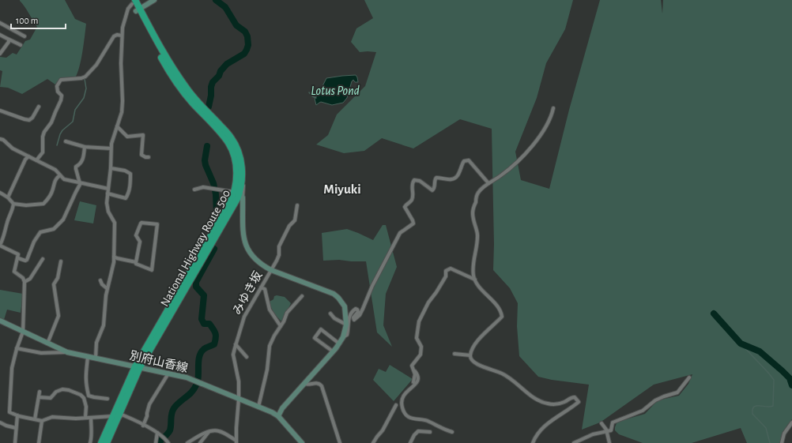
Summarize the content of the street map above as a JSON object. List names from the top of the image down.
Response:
{
  "streets": {
    "highway": ["National Highway Route 500"],
    "main road": ["別府山香線"],
    "street": ["みゆき坂"]
  },
  "crossings": [
    ["National Highway Route 500", "別府山香線"],
    ["みゆき坂", "別府山香線"]
  ],
  "districts": ["Miyuki"],
  "water": ["Lotus Pond"],
  "scale_bar": "100 m"
}
